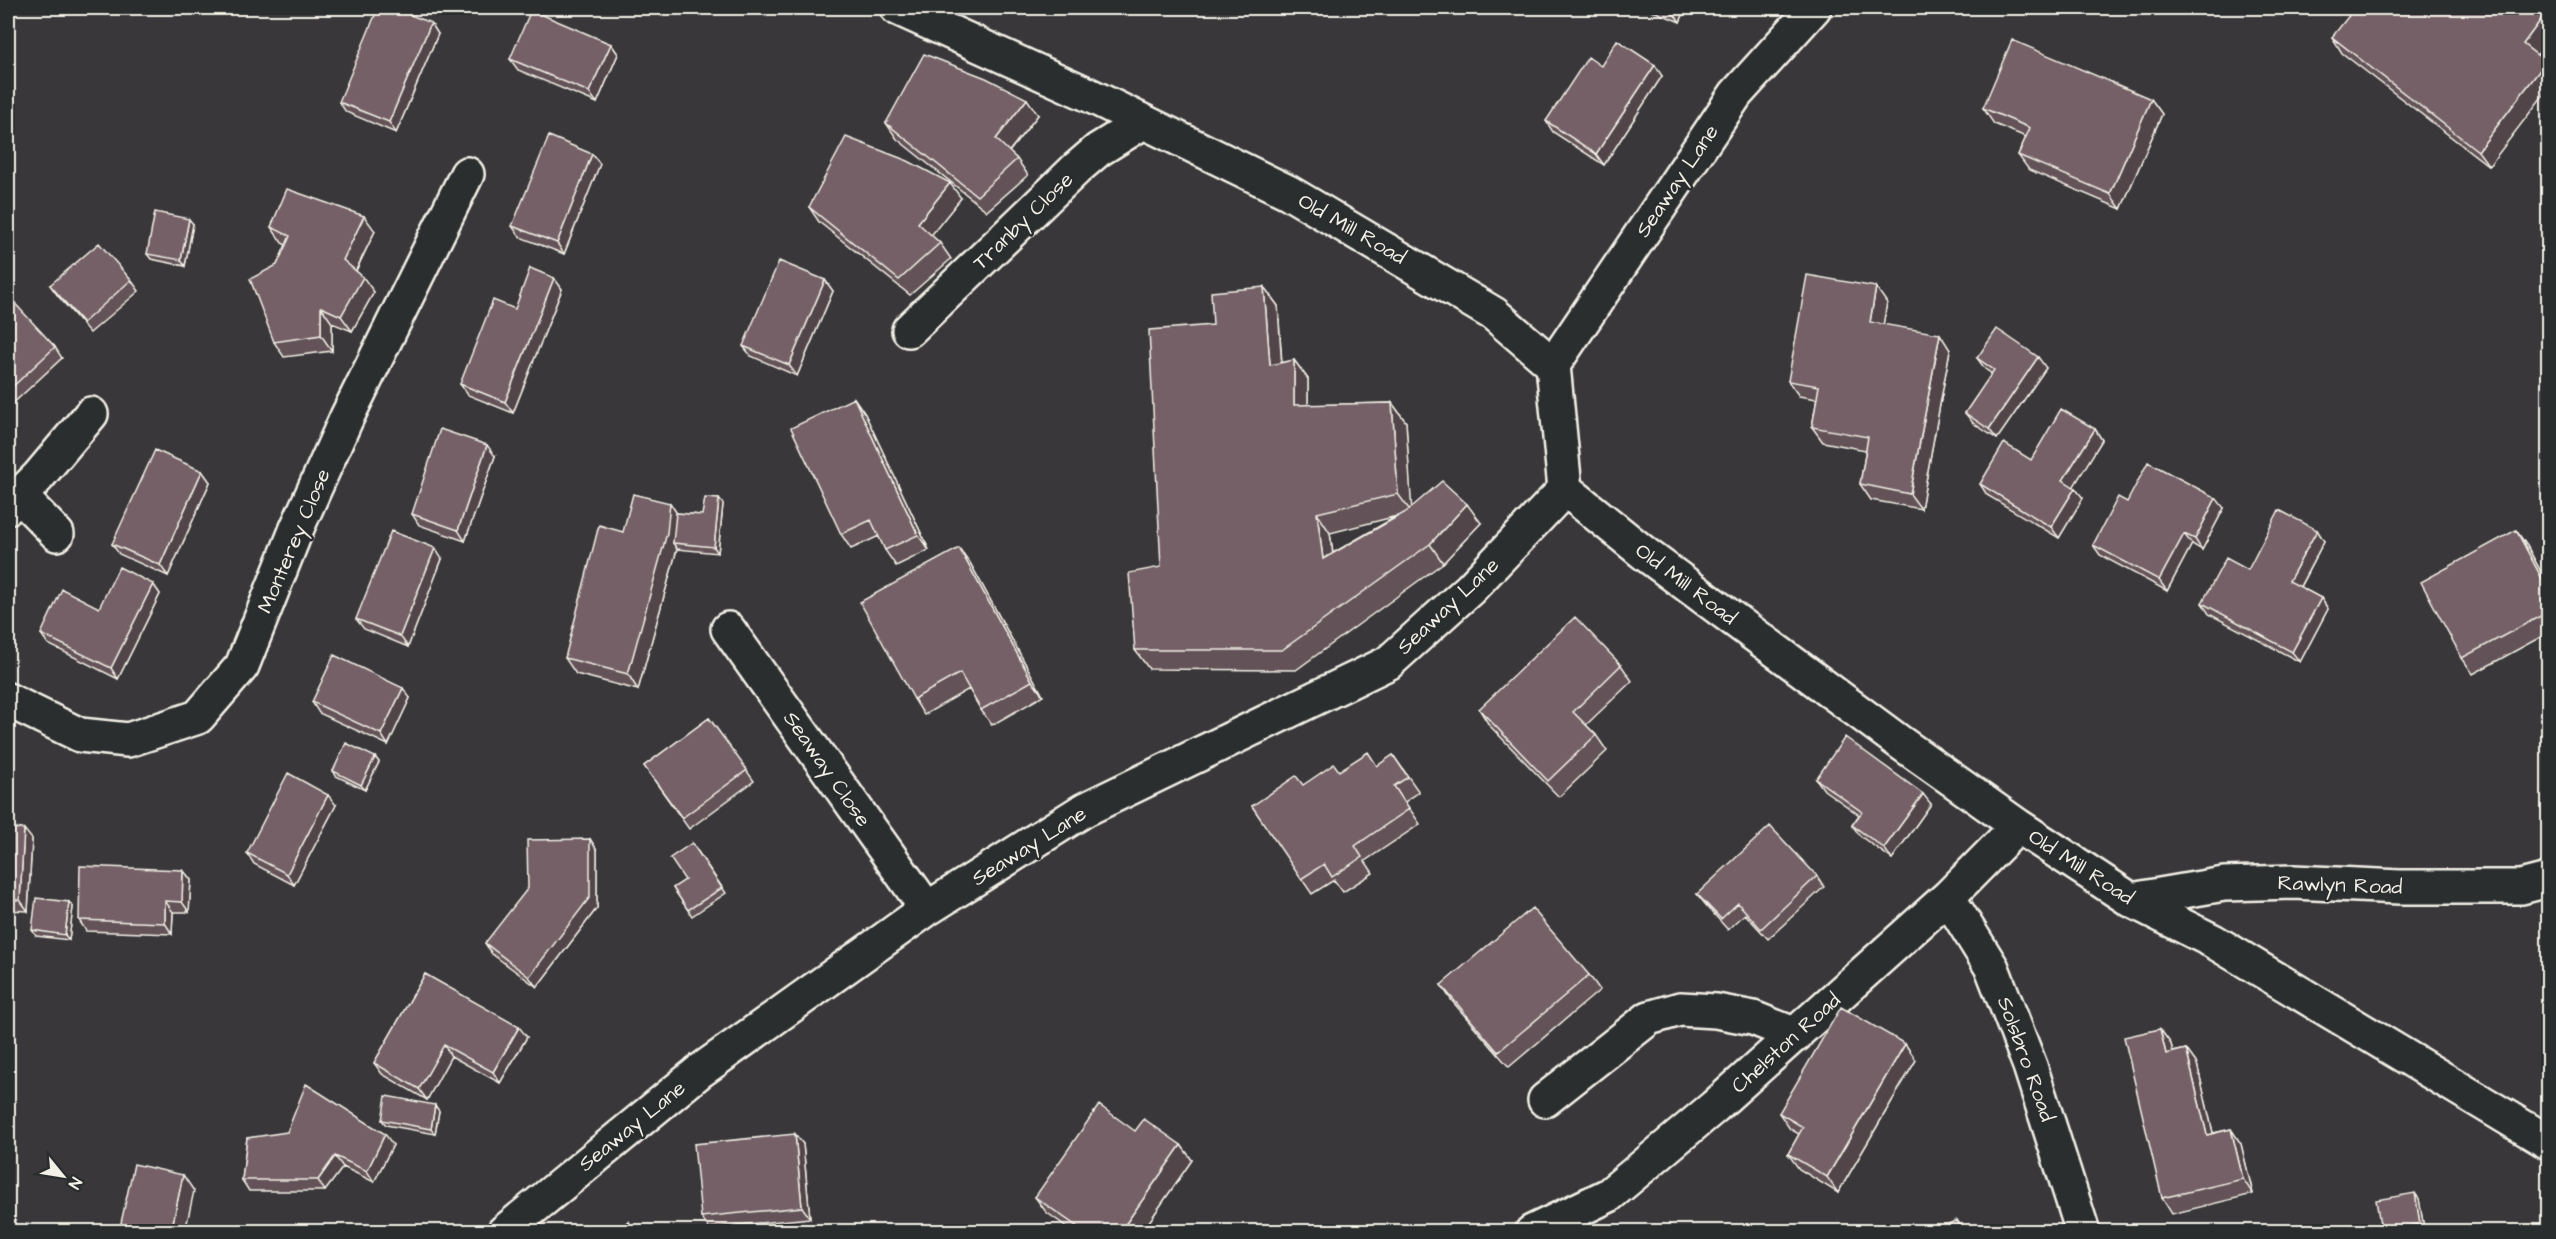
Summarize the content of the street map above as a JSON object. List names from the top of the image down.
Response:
{
  "streets": {
    "street": [
      "Seaway Lane",
      "Tranby Close",
      "Old Mill Road",
      "Monterey Close",
      "Seaway Close",
      "Rawlyn Road",
      "Chelston Road",
      "Solsbro Road"
    ]
  },
  "crossings": [
    ["Seaway Lane", "Old Mill Road"],
    ["Seaway Lane", "Seaway Close"],
    ["Tranby Close", "Old Mill Road"],
    ["Old Mill Road", "Rawlyn Road"],
    ["Old Mill Road", "Chelston Road"],
    ["Chelston Road", "Solsbro Road"]
  ],
  "north": "bottom right"
}
